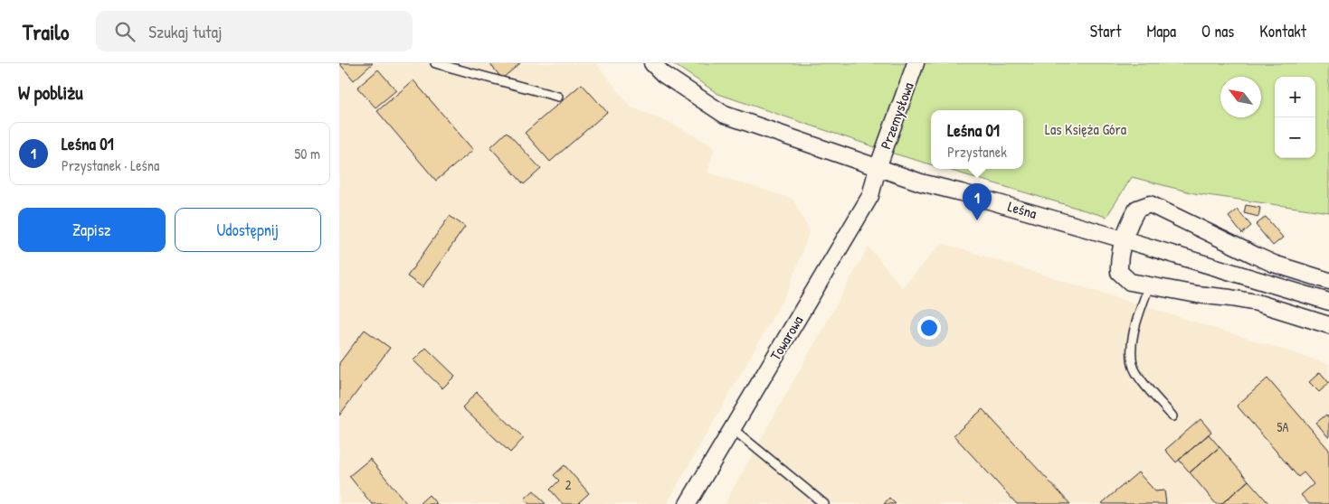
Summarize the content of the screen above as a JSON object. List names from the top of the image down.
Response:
{
  "streets": {
    "street": ["Przemysłowa", "Leśna", "Towarowa"]
  },
  "crossings": [
    ["Przemysłowa", "Leśna"],
    ["Przemysłowa", "Towarowa"],
    ["Leśna", "Towarowa"]
  ],
  "parks": ["Las Księża Góra"],
  "house_numbers": ["5A", "2"],
  "north": "top left",
  "page": {
    "header": "Trailo",
    "search": "Szukaj tutaj",
    "nav": [
      "Start",
      "Mapa",
      "O nas",
      "Kontakt"
    ],
    "heading": "W pobliżu",
    "map_buttons": ["+", "−"],
    "popup": ["Leśna 01", "Przystanek"],
    "list": [
      {
        "mark": "1",
        "name": "Leśna 01",
        "note": "Przystanek · Leśna",
        "value": "50 m"
      }
    ],
    "pins": "1",
    "buttons": ["Zapisz", "Udostępnij"]
  }
}
